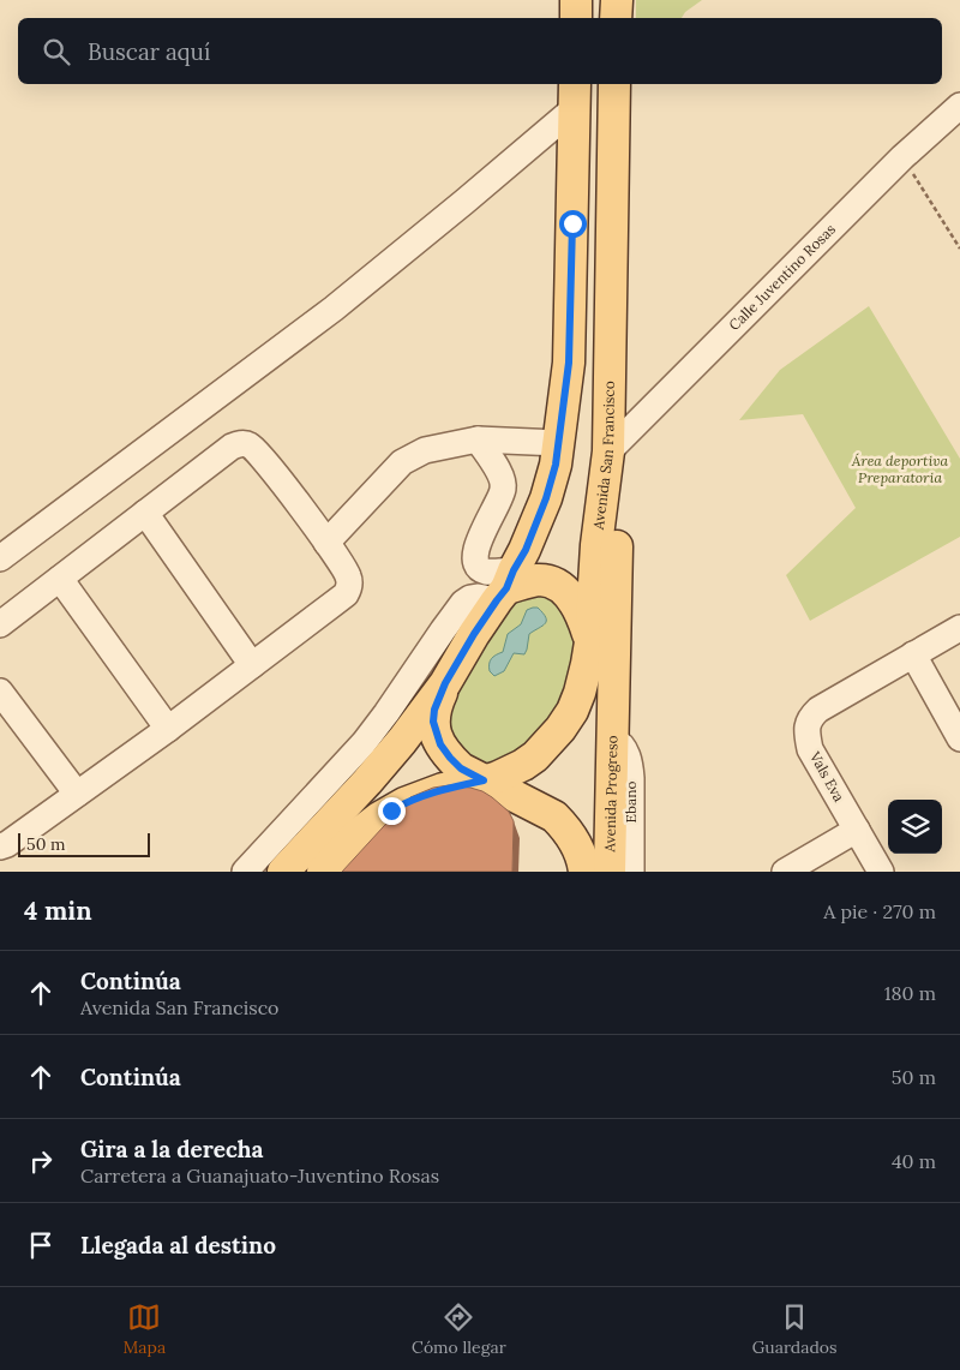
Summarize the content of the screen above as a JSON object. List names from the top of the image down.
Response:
{
  "streets": {
    "main road": ["Avenida San Francisco", "Avenida Progreso"],
    "street": ["Calle Juventino Rosas", "Vals Eva", "Ebano"]
  },
  "crossings": [
    ["Calle Juventino Rosas", "Avenida San Francisco"],
    ["Calle Juventino Rosas", "Avenida Progreso"],
    ["Avenida San Francisco", "Avenida Progreso"],
    ["Avenida Progreso", "Ebano"]
  ],
  "parks": ["Área deportiva Preparatoria"],
  "scale_bar": "50 m",
  "page": {
    "search": "Buscar aquí",
    "scale": "50 m",
    "heading": ["4 min", "A pie · 270 m"],
    "list": [
      ["Continúa", "Avenida San Francisco", "180 m"],
      ["Continúa", "50 m"],
      ["Gira a la derecha", "Carretera a Guanajuato-Juventino Rosas", "40 m"],
      "Llegada al destino"
    ],
    "nav": ["Mapa", "Cómo llegar", "Guardados"]
  }
}
